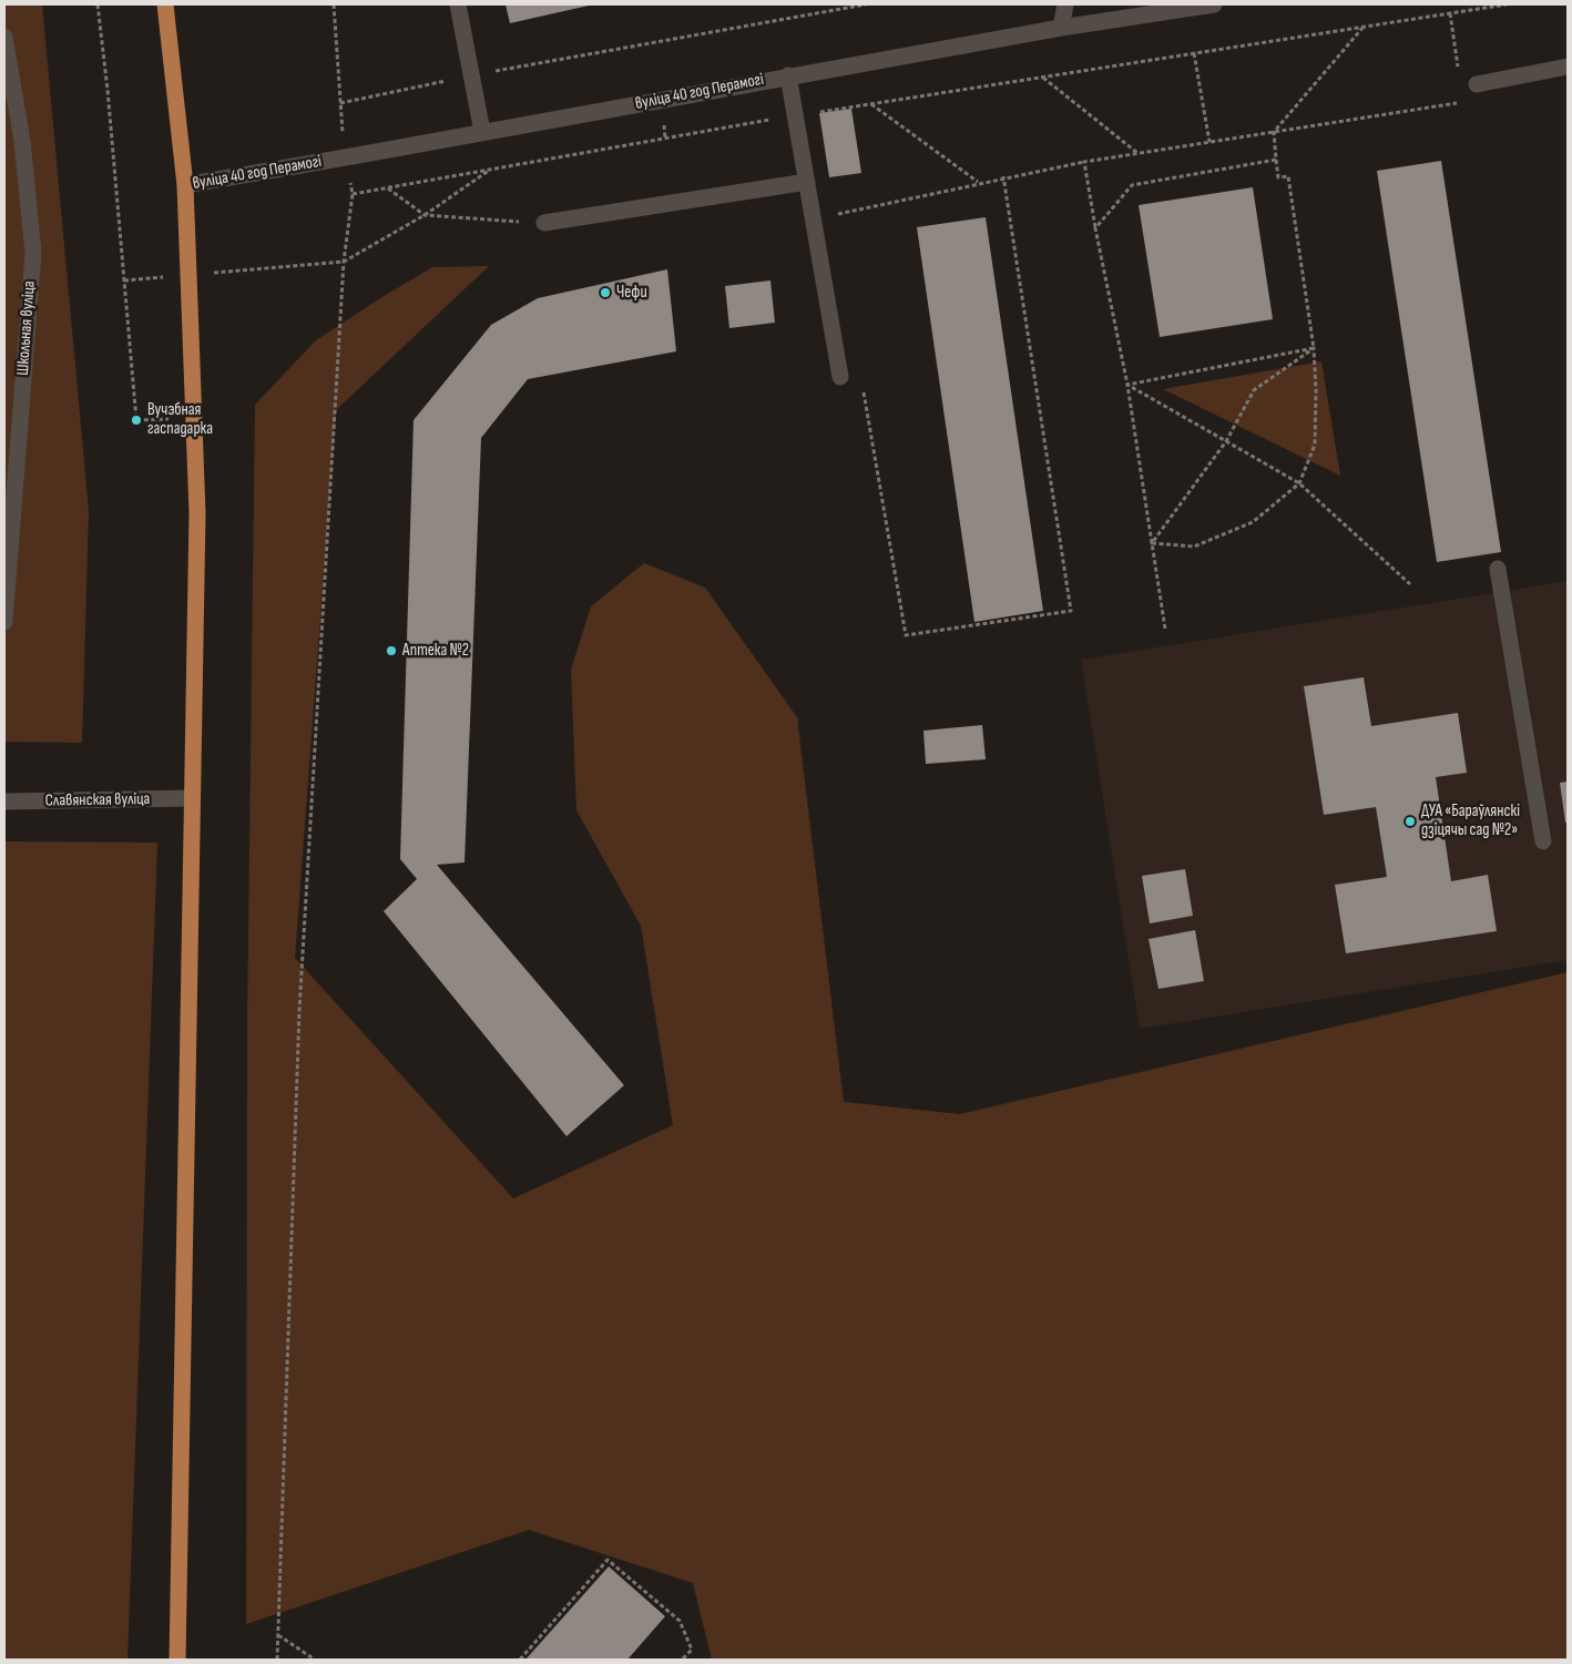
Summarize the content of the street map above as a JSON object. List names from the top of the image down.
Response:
{
  "streets": {
    "street": ["вуліца 40 год Перамогі", "Школьная вуліца", "Славянская вуліца"]
  },
  "places": [
    "Чефи",
    "Вучэбная гаспадарка",
    "Аптека №2",
    "ДУА «Бараўлянскі дзіцячы сад №2»"
  ]
}
